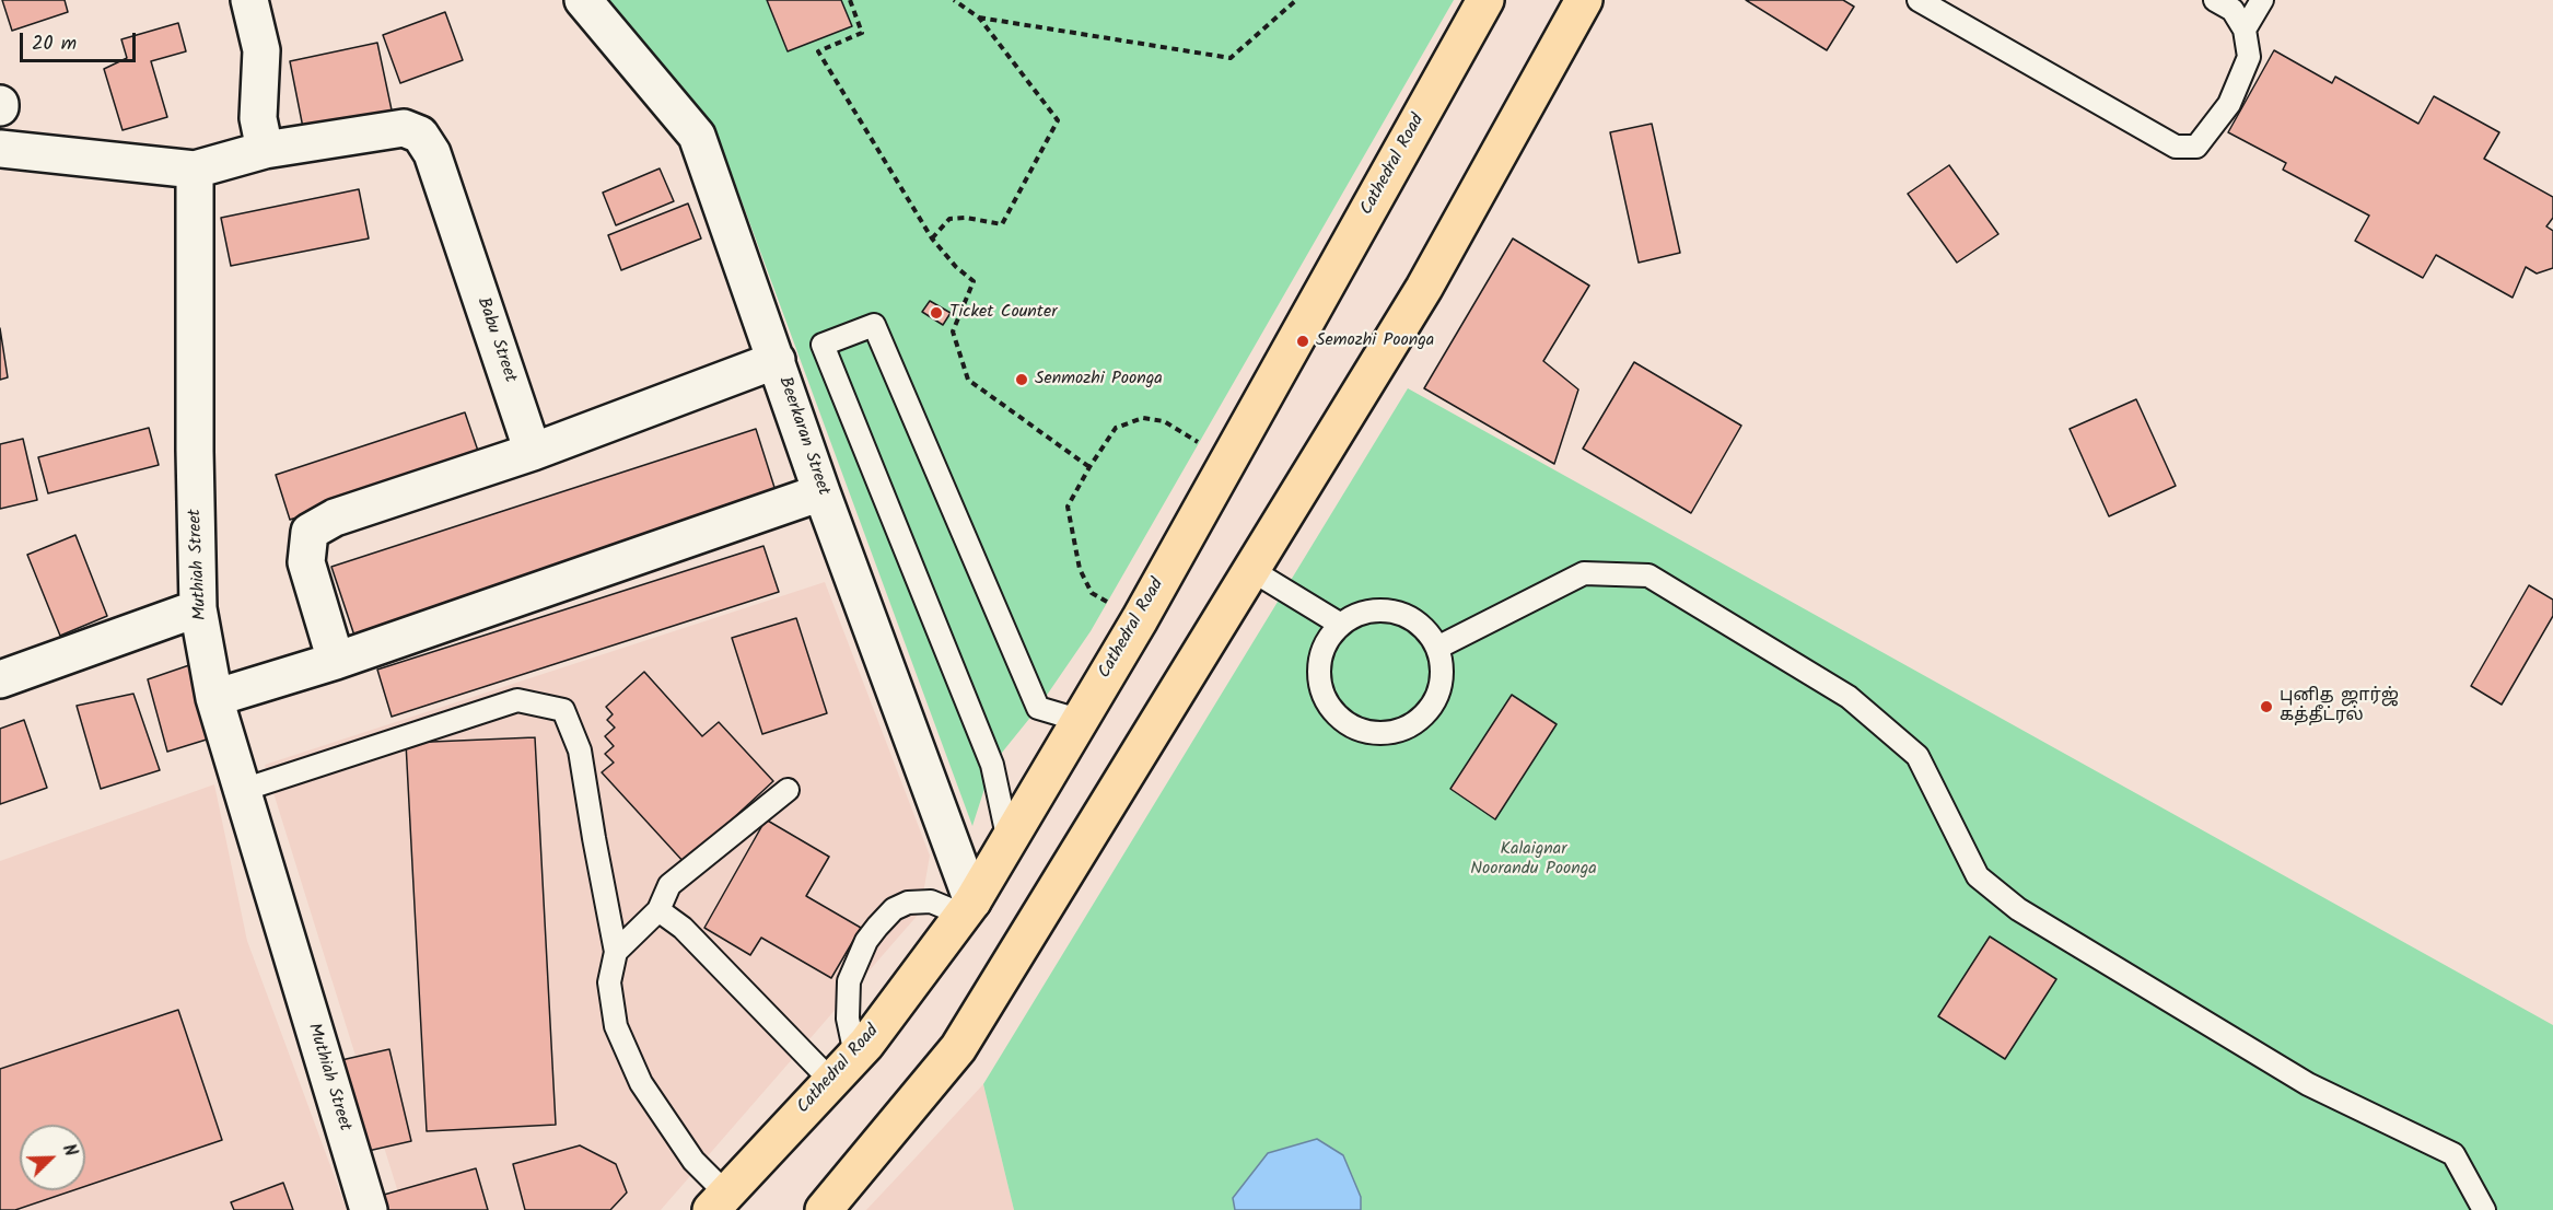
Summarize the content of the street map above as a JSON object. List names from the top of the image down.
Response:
{
  "streets": {
    "main road": ["Cathedral Road"],
    "street": ["Babu Street", "Beerkaran Street", "Muthiah Street"]
  },
  "crossings": [
    ["Cathedral Road", "Beerkaran Street"],
    ["Babu Street", "Muthiah Street"]
  ],
  "parks": ["Kalaignar Noorandu Poonga"],
  "places": [
    "Ticket Counter",
    "Semozhi Poonga",
    "Senmozhi Poonga",
    "புனித ஜார்ஜ் கத்தீட்ரல்"
  ],
  "scale_bar": "20 m",
  "north": "top right"
}
